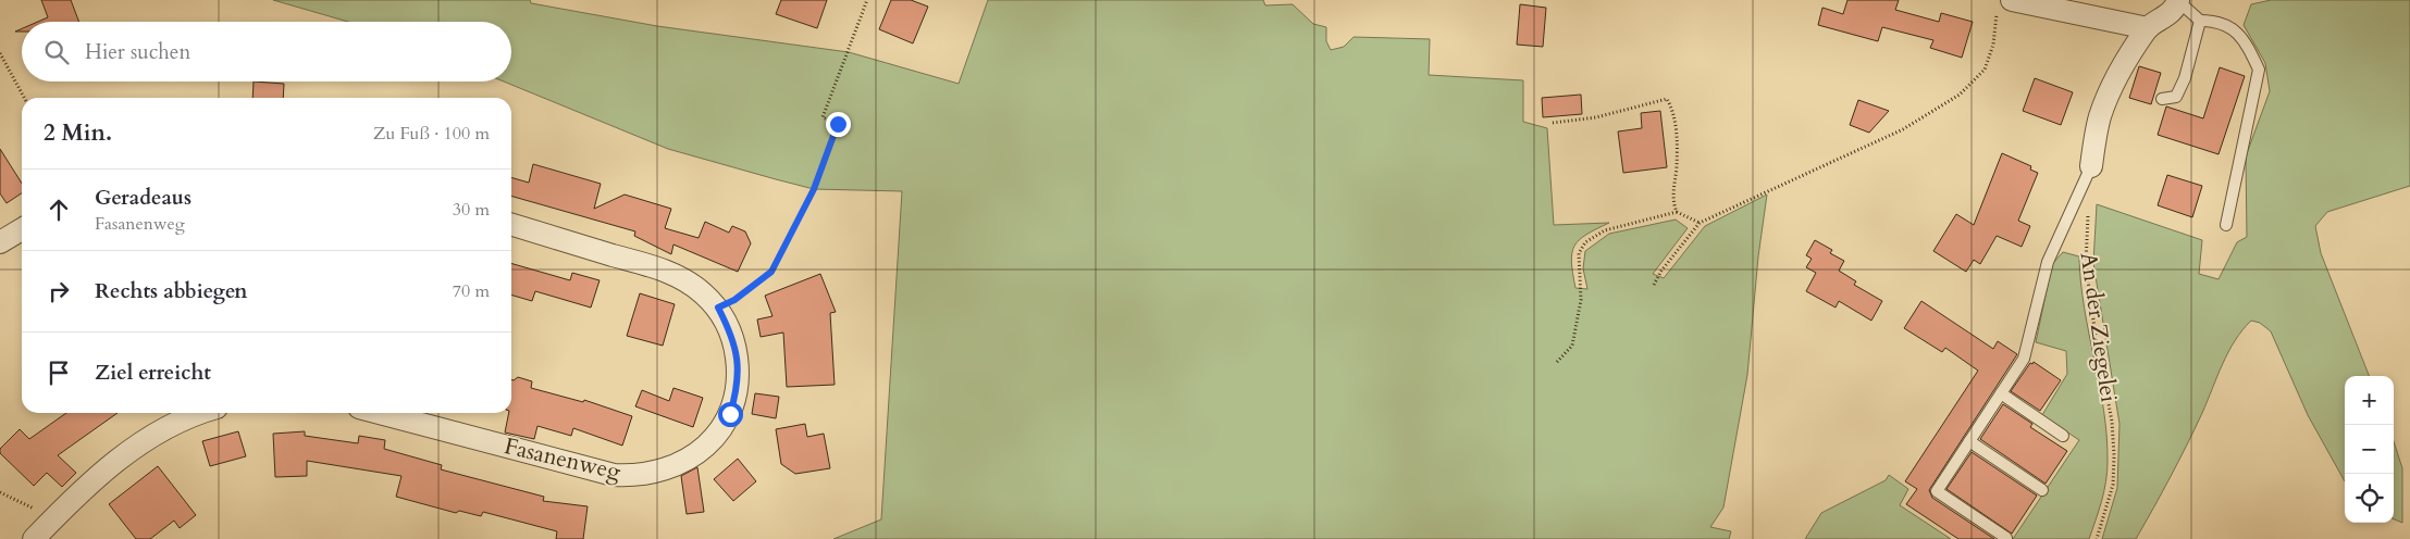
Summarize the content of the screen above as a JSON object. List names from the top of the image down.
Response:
{
  "streets": {
    "street": ["Fasanenweg"],
    "path": ["An der Ziegelei"]
  },
  "page": {
    "search": "Hier suchen",
    "heading": ["2 Min.", "Zu Fuß · 100 m"],
    "list": [
      ["Geradeaus", "Fasanenweg", "30 m"],
      ["Rechts abbiegen", "70 m"],
      "Ziel erreicht"
    ],
    "map_buttons": ["+", "−"]
  }
}
